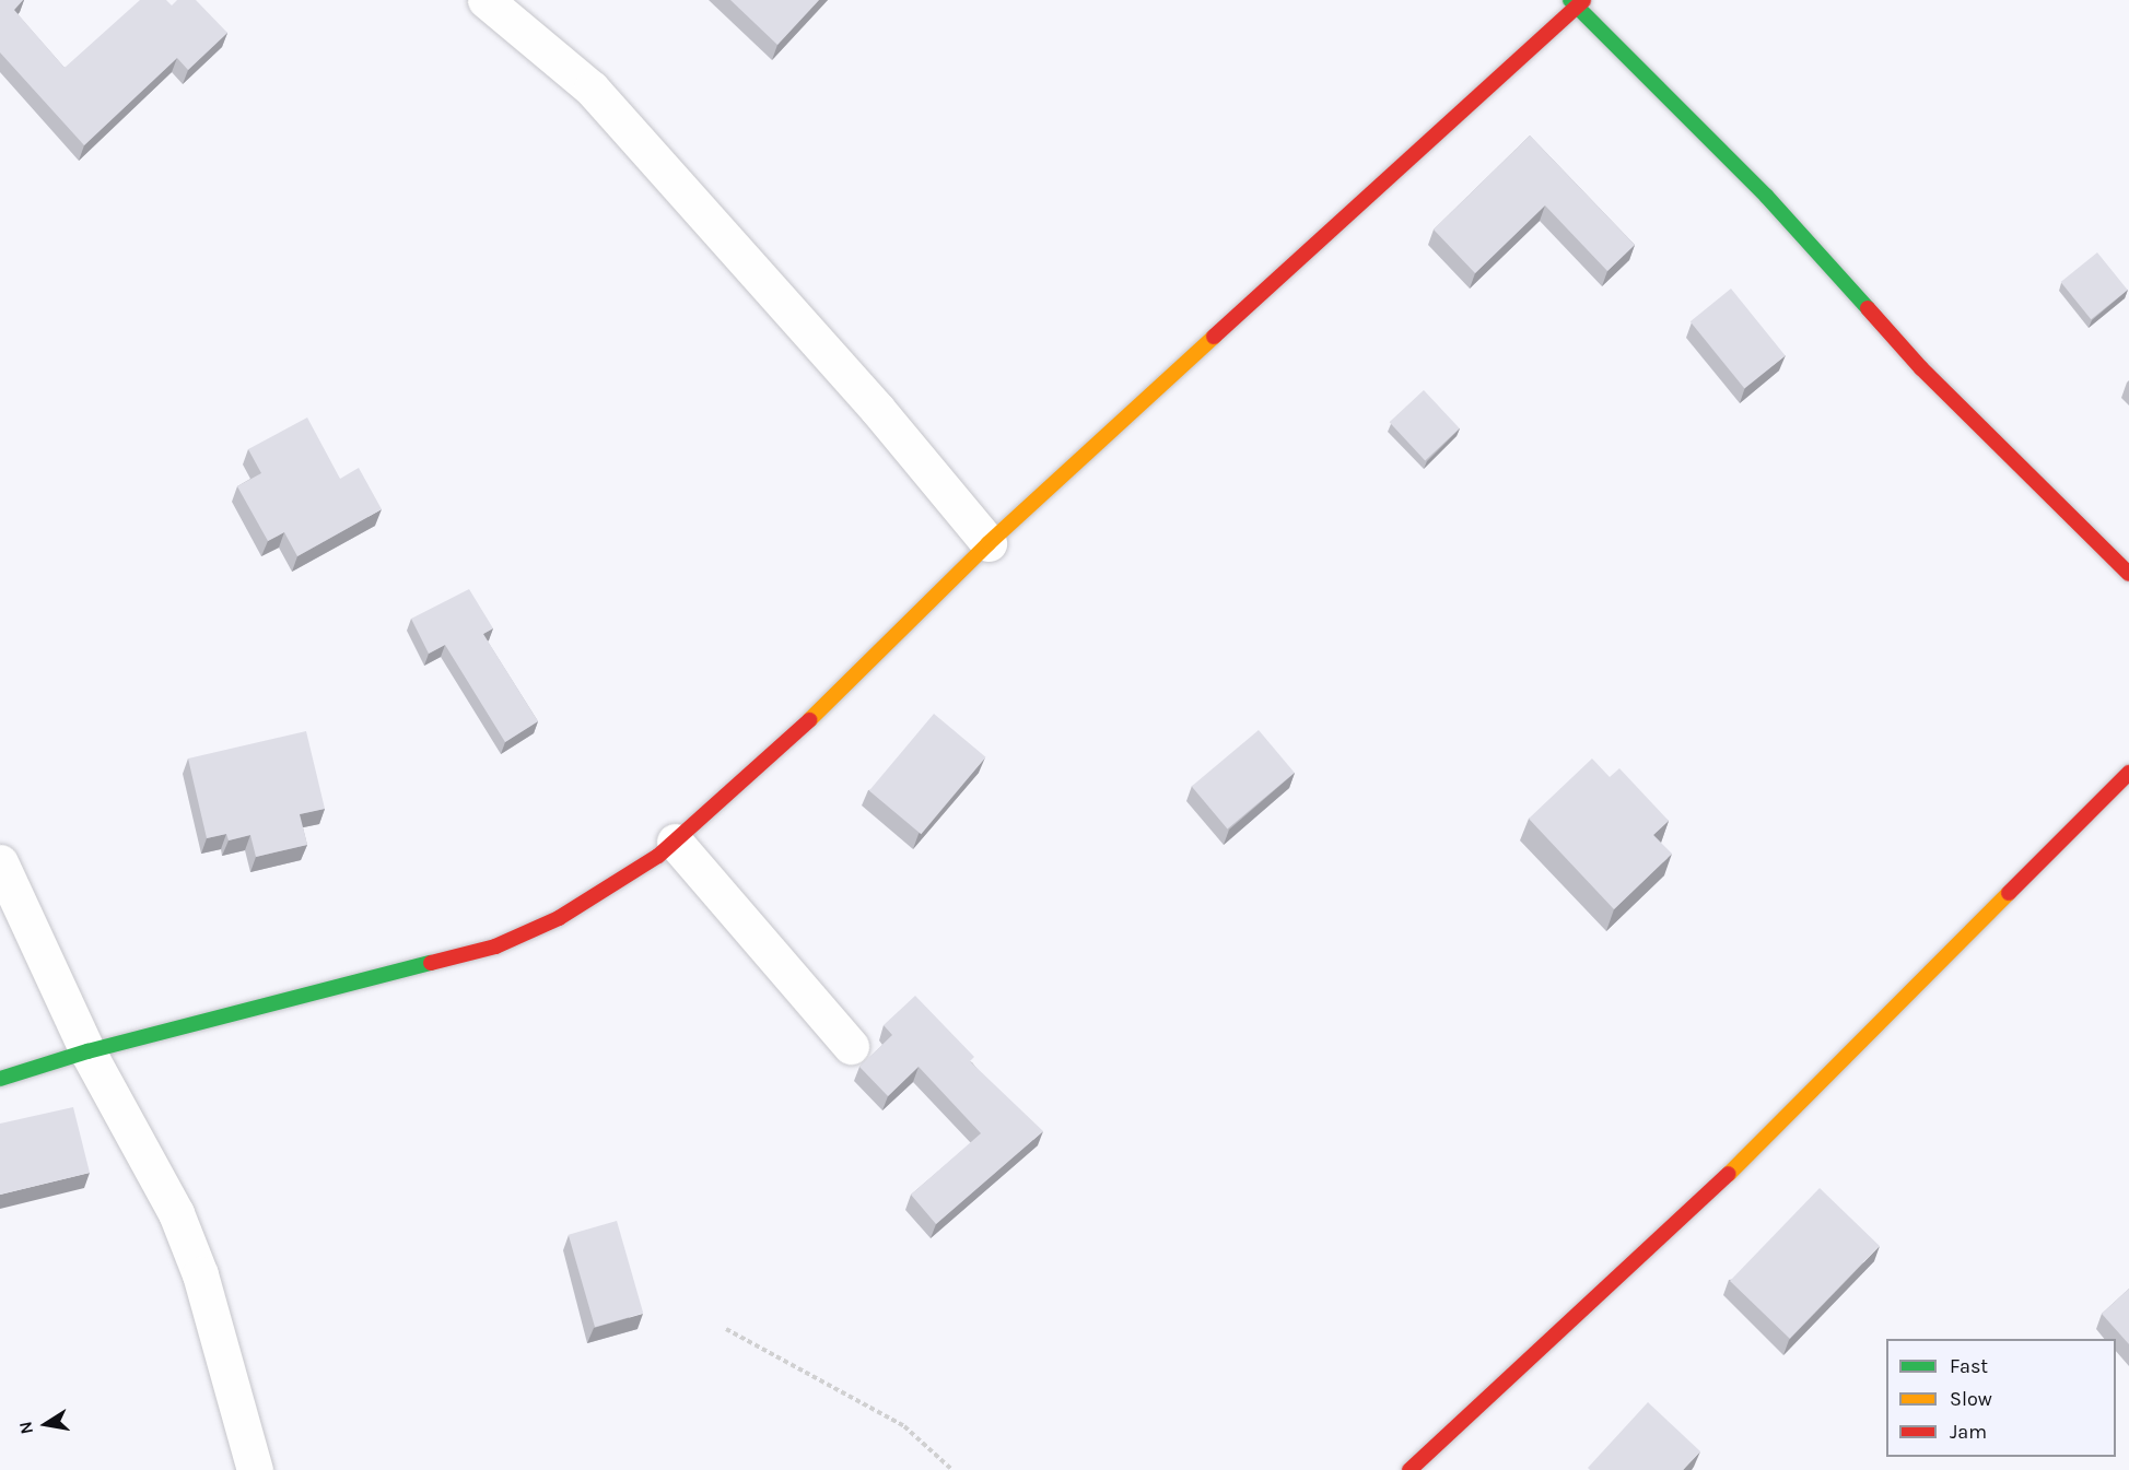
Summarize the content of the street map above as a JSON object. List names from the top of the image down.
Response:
{
  "legend": ["Fast", "Slow", "Jam"],
  "north": "left"
}
